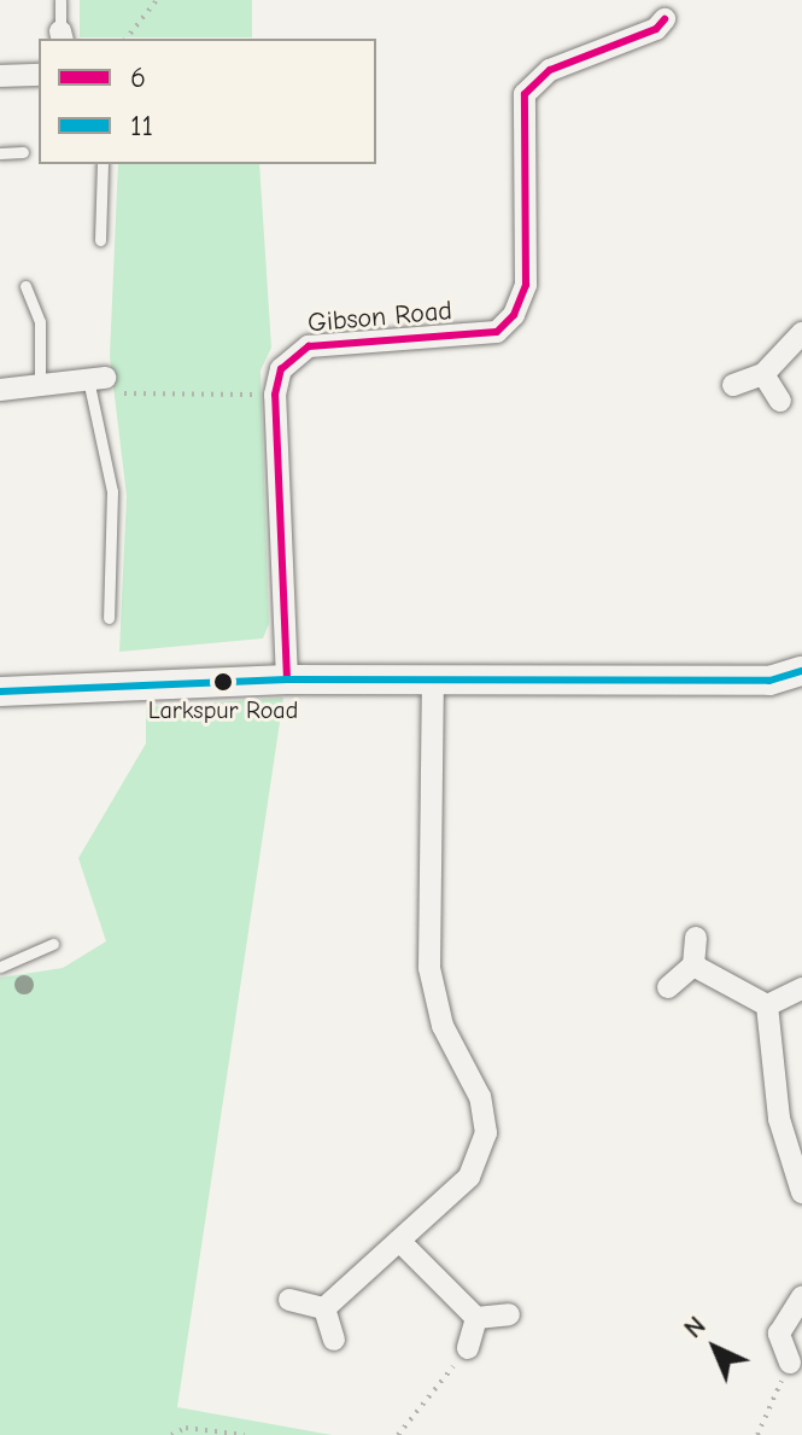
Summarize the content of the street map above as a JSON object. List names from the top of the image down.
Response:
{
  "streets": {
    "street": ["Gibson Road"]
  },
  "places": ["Larkspur Road"],
  "lines": ["transit line 6", "transit line 11"],
  "legend": ["6", "11"],
  "north": "top left"
}
